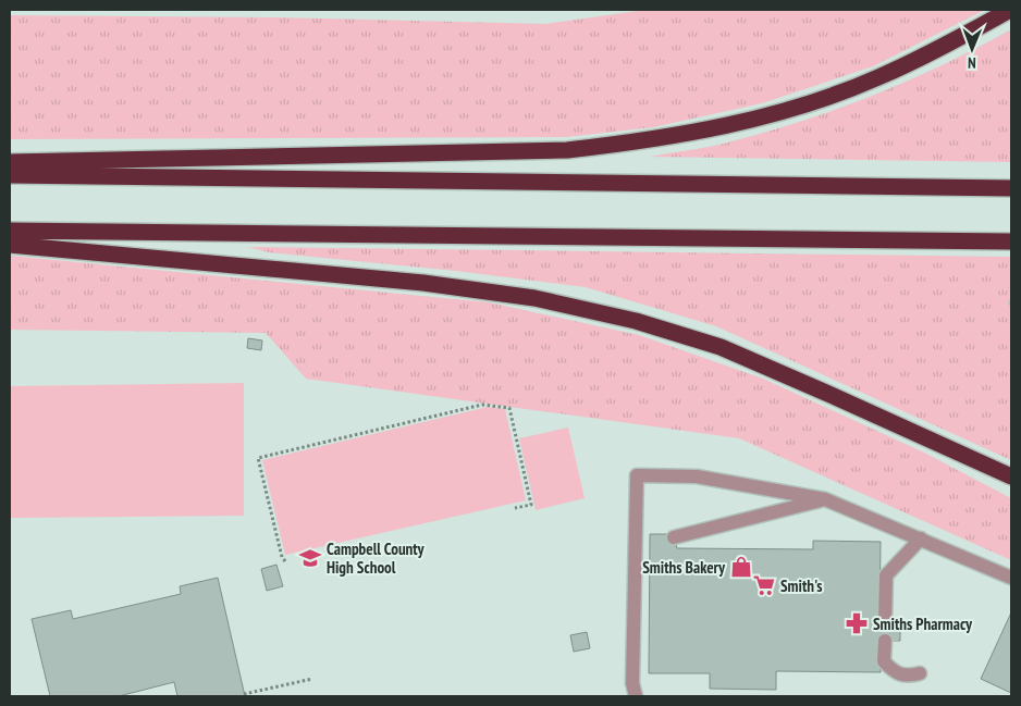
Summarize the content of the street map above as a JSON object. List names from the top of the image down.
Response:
{
  "places": {
    "school or university": ["Campbell County High School"],
    "shop": ["Smiths Bakery"],
    "supermarket": ["Smith's"],
    "pharmacy": ["Smiths Pharmacy"]
  },
  "north": "bottom"
}
